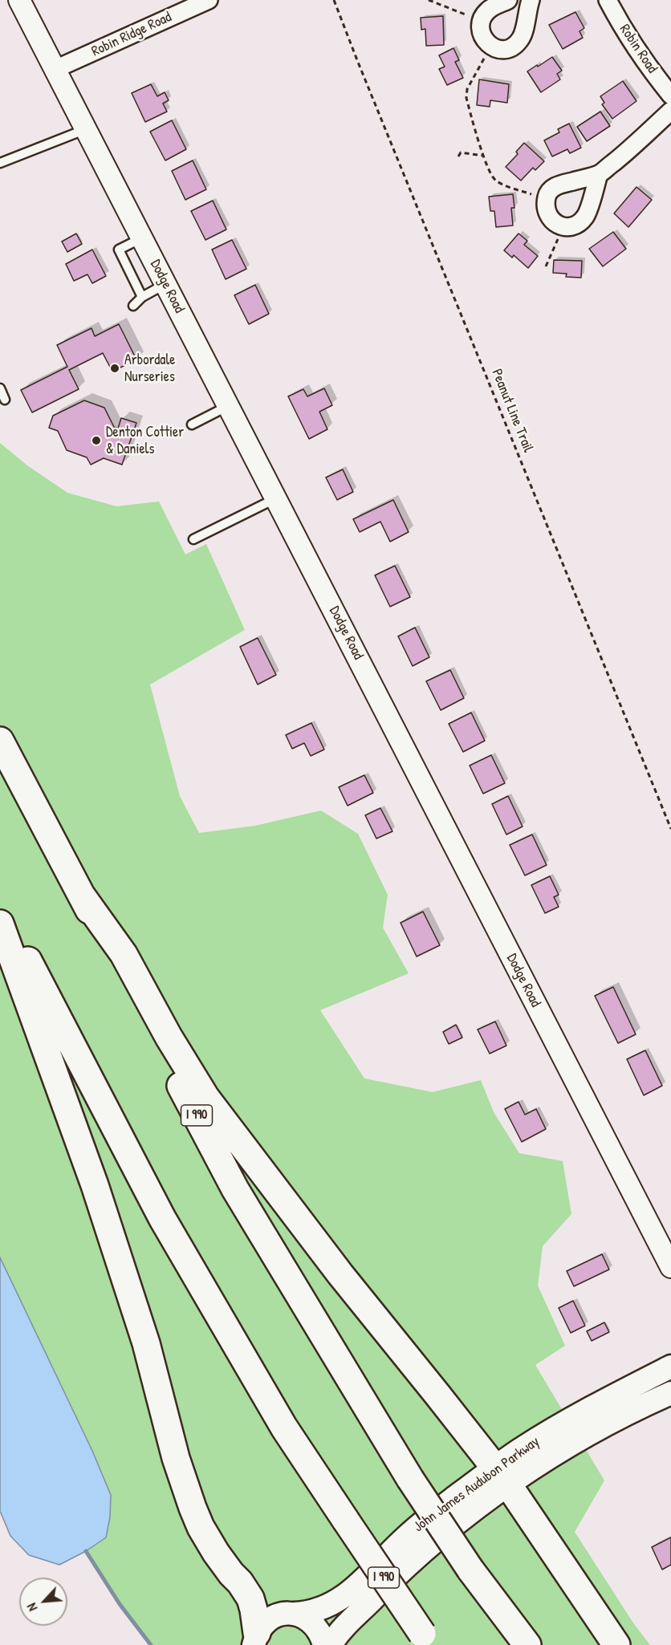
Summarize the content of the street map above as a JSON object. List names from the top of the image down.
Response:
{
  "streets": {
    "highway": ["I 990"],
    "main road": ["John James Audubon Parkway"],
    "street": ["Robin Ridge Road", "Robin Road", "Dodge Road"],
    "path": ["Peanut Line Trail"]
  },
  "crossings": [
    ["Robin Ridge Road", "Dodge Road"]
  ],
  "places": ["Arbordale Nurseries", "Denton Cottier & Daniels"],
  "north": "bottom left"
}
